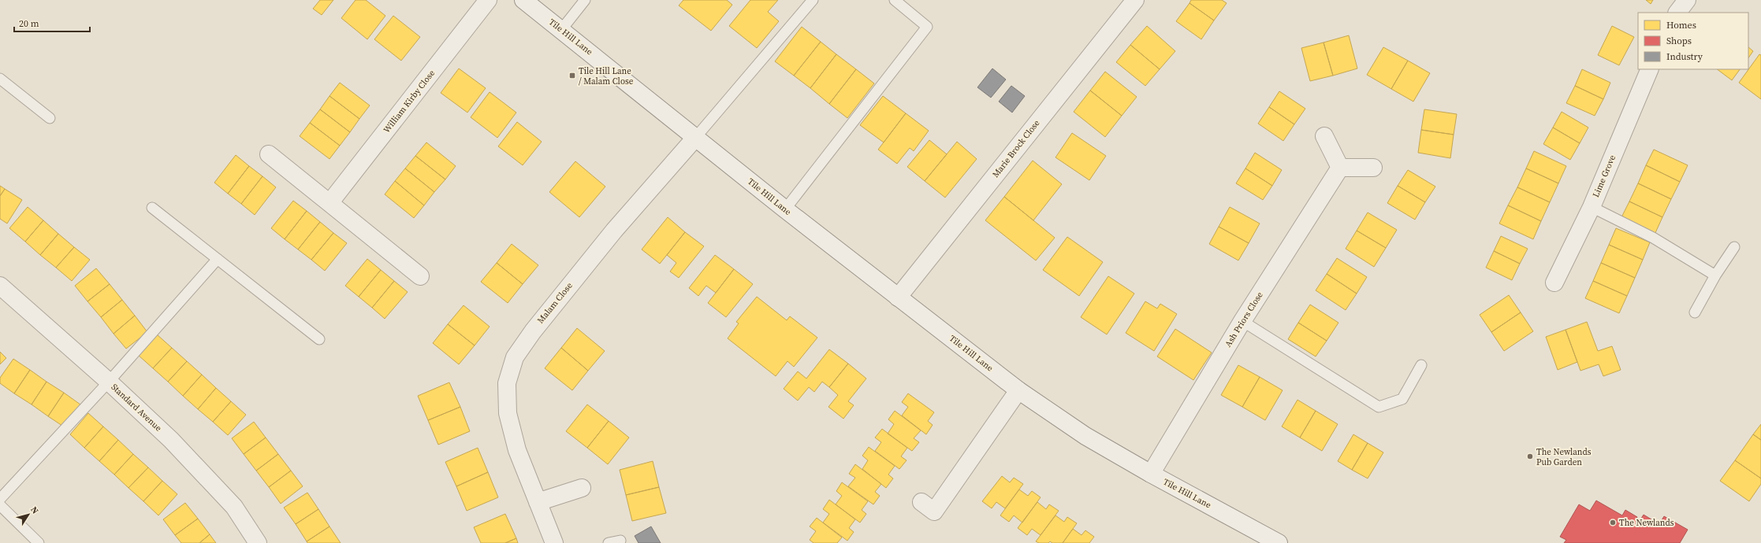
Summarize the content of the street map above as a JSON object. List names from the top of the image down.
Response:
{
  "streets": {
    "street": [
      "Tile Hill Lane",
      "William Kirby Close",
      "Marie Brock Close",
      "Lime Grove",
      "Malam Close",
      "Ash Priors Close",
      "Standard Avenue"
    ]
  },
  "crossings": [
    ["Tile Hill Lane", "Marie Brock Close"],
    ["Tile Hill Lane", "Malam Close"],
    ["Tile Hill Lane", "Ash Priors Close"]
  ],
  "places": {
    "transit": ["Tile Hill Lane / Malam Close"],
    "other": ["The Newlands Pub Garden", "The Newlands"]
  },
  "legend": ["Homes", "Shops", "Industry"],
  "scale_bar": "20 m",
  "north": "top right"
}
